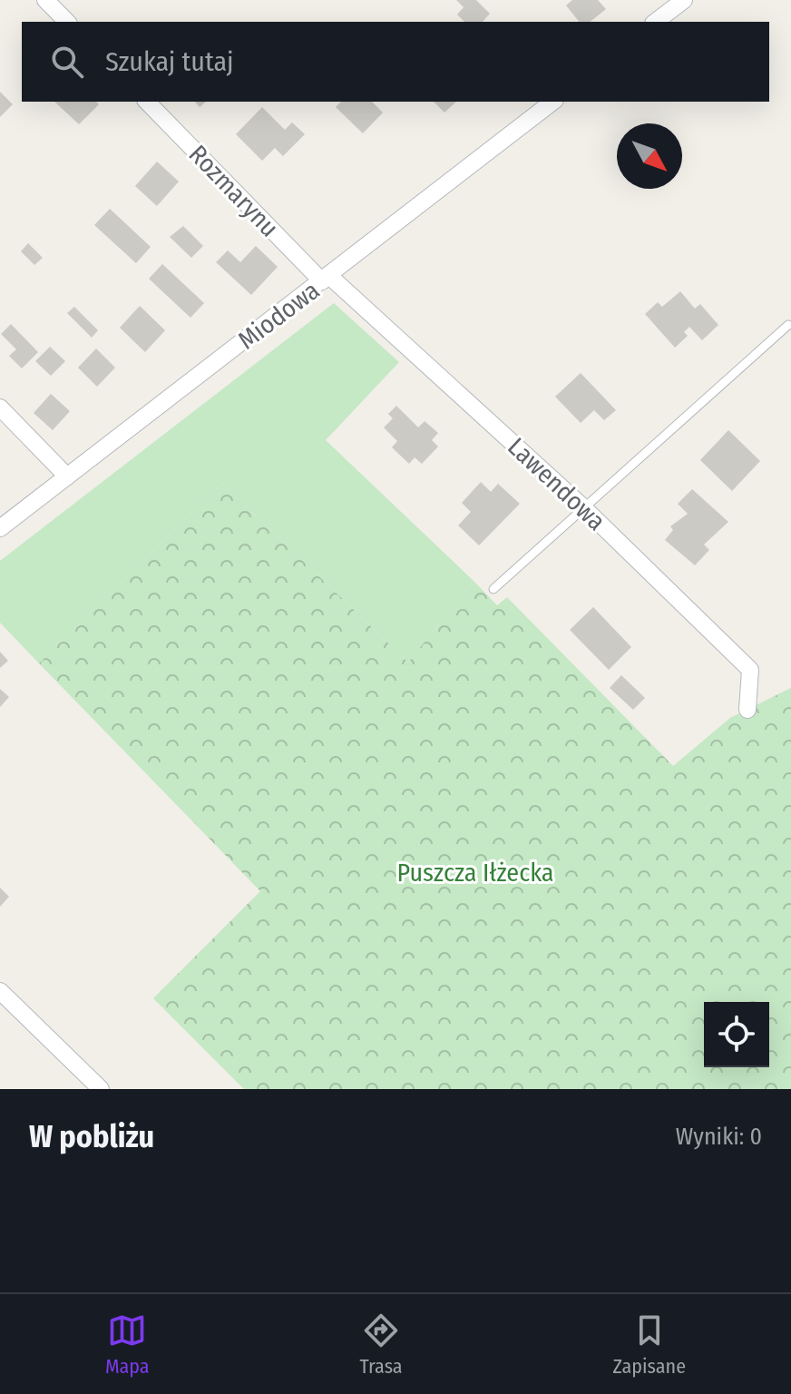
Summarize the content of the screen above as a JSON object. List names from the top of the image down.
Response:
{
  "streets": {
    "street": ["Rozmarynu", "Miodowa", "Lawendowa"]
  },
  "crossings": [
    ["Rozmarynu", "Miodowa"],
    ["Rozmarynu", "Lawendowa"],
    ["Miodowa", "Lawendowa"]
  ],
  "parks": ["Puszcza Iłżecka"],
  "north": "bottom right",
  "page": {
    "search": "Szukaj tutaj",
    "heading": ["W pobliżu", "Wyniki: 0"],
    "nav": ["Mapa", "Trasa", "Zapisane"]
  }
}
